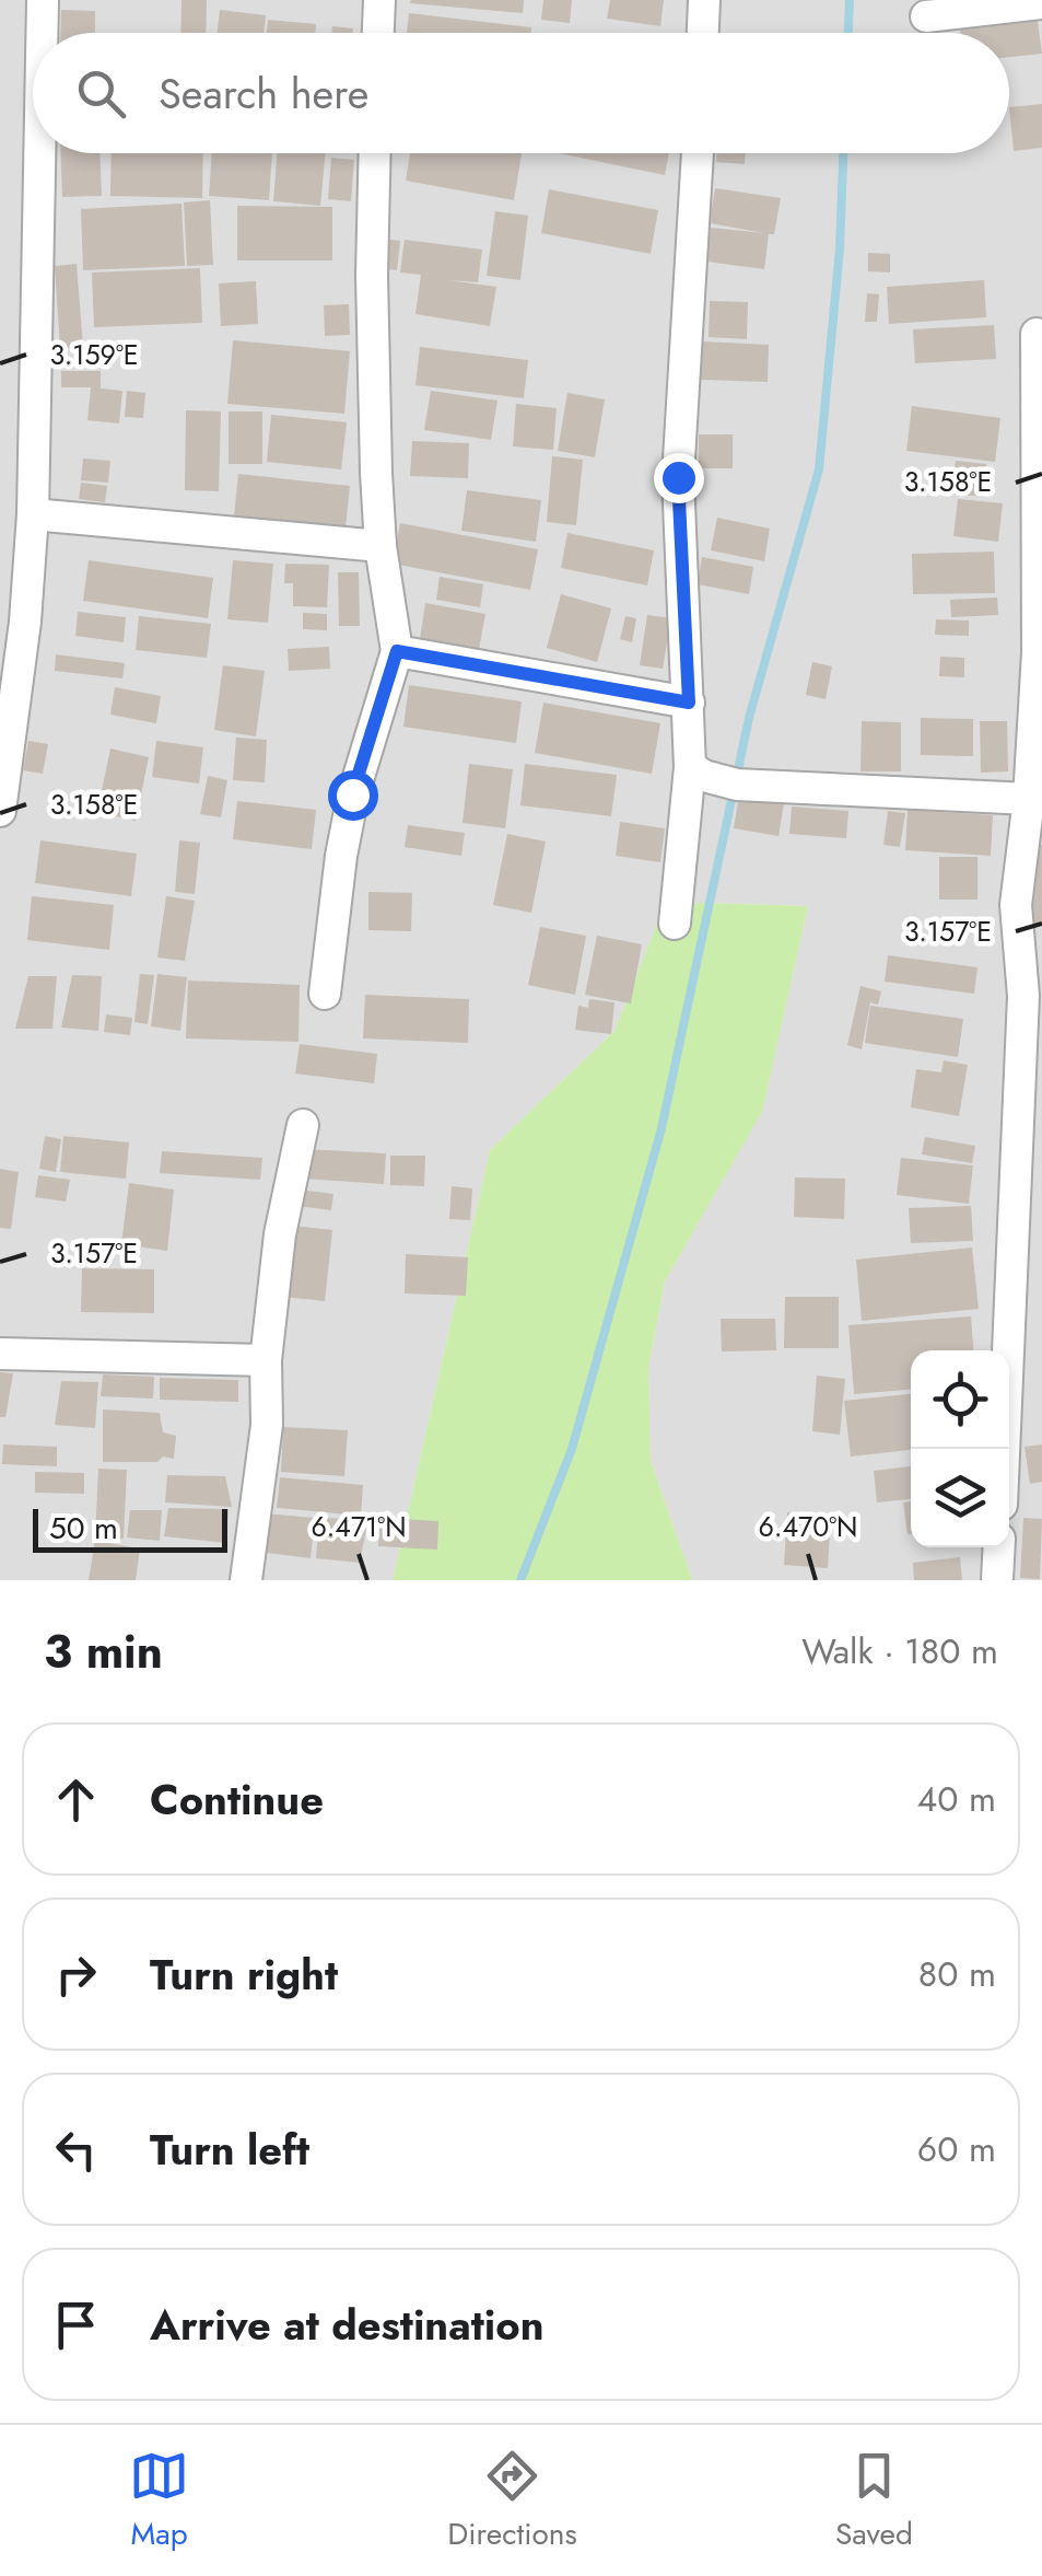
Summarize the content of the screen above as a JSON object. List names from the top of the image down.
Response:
{
  "scale_bar": "50 m",
  "page": {
    "search": "Search here",
    "scale": "50 m",
    "heading": ["3 min", "Walk · 180 m"],
    "list": [
      ["Continue", "40 m"],
      ["Turn right", "80 m"],
      ["Turn left", "60 m"],
      "Arrive at destination"
    ],
    "nav": ["Map", "Directions", "Saved"]
  },
  "coordinates": [
    "3.159°E",
    "3.158°E",
    "3.157°E",
    "6.471°N",
    "6.470°N"
  ]
}
